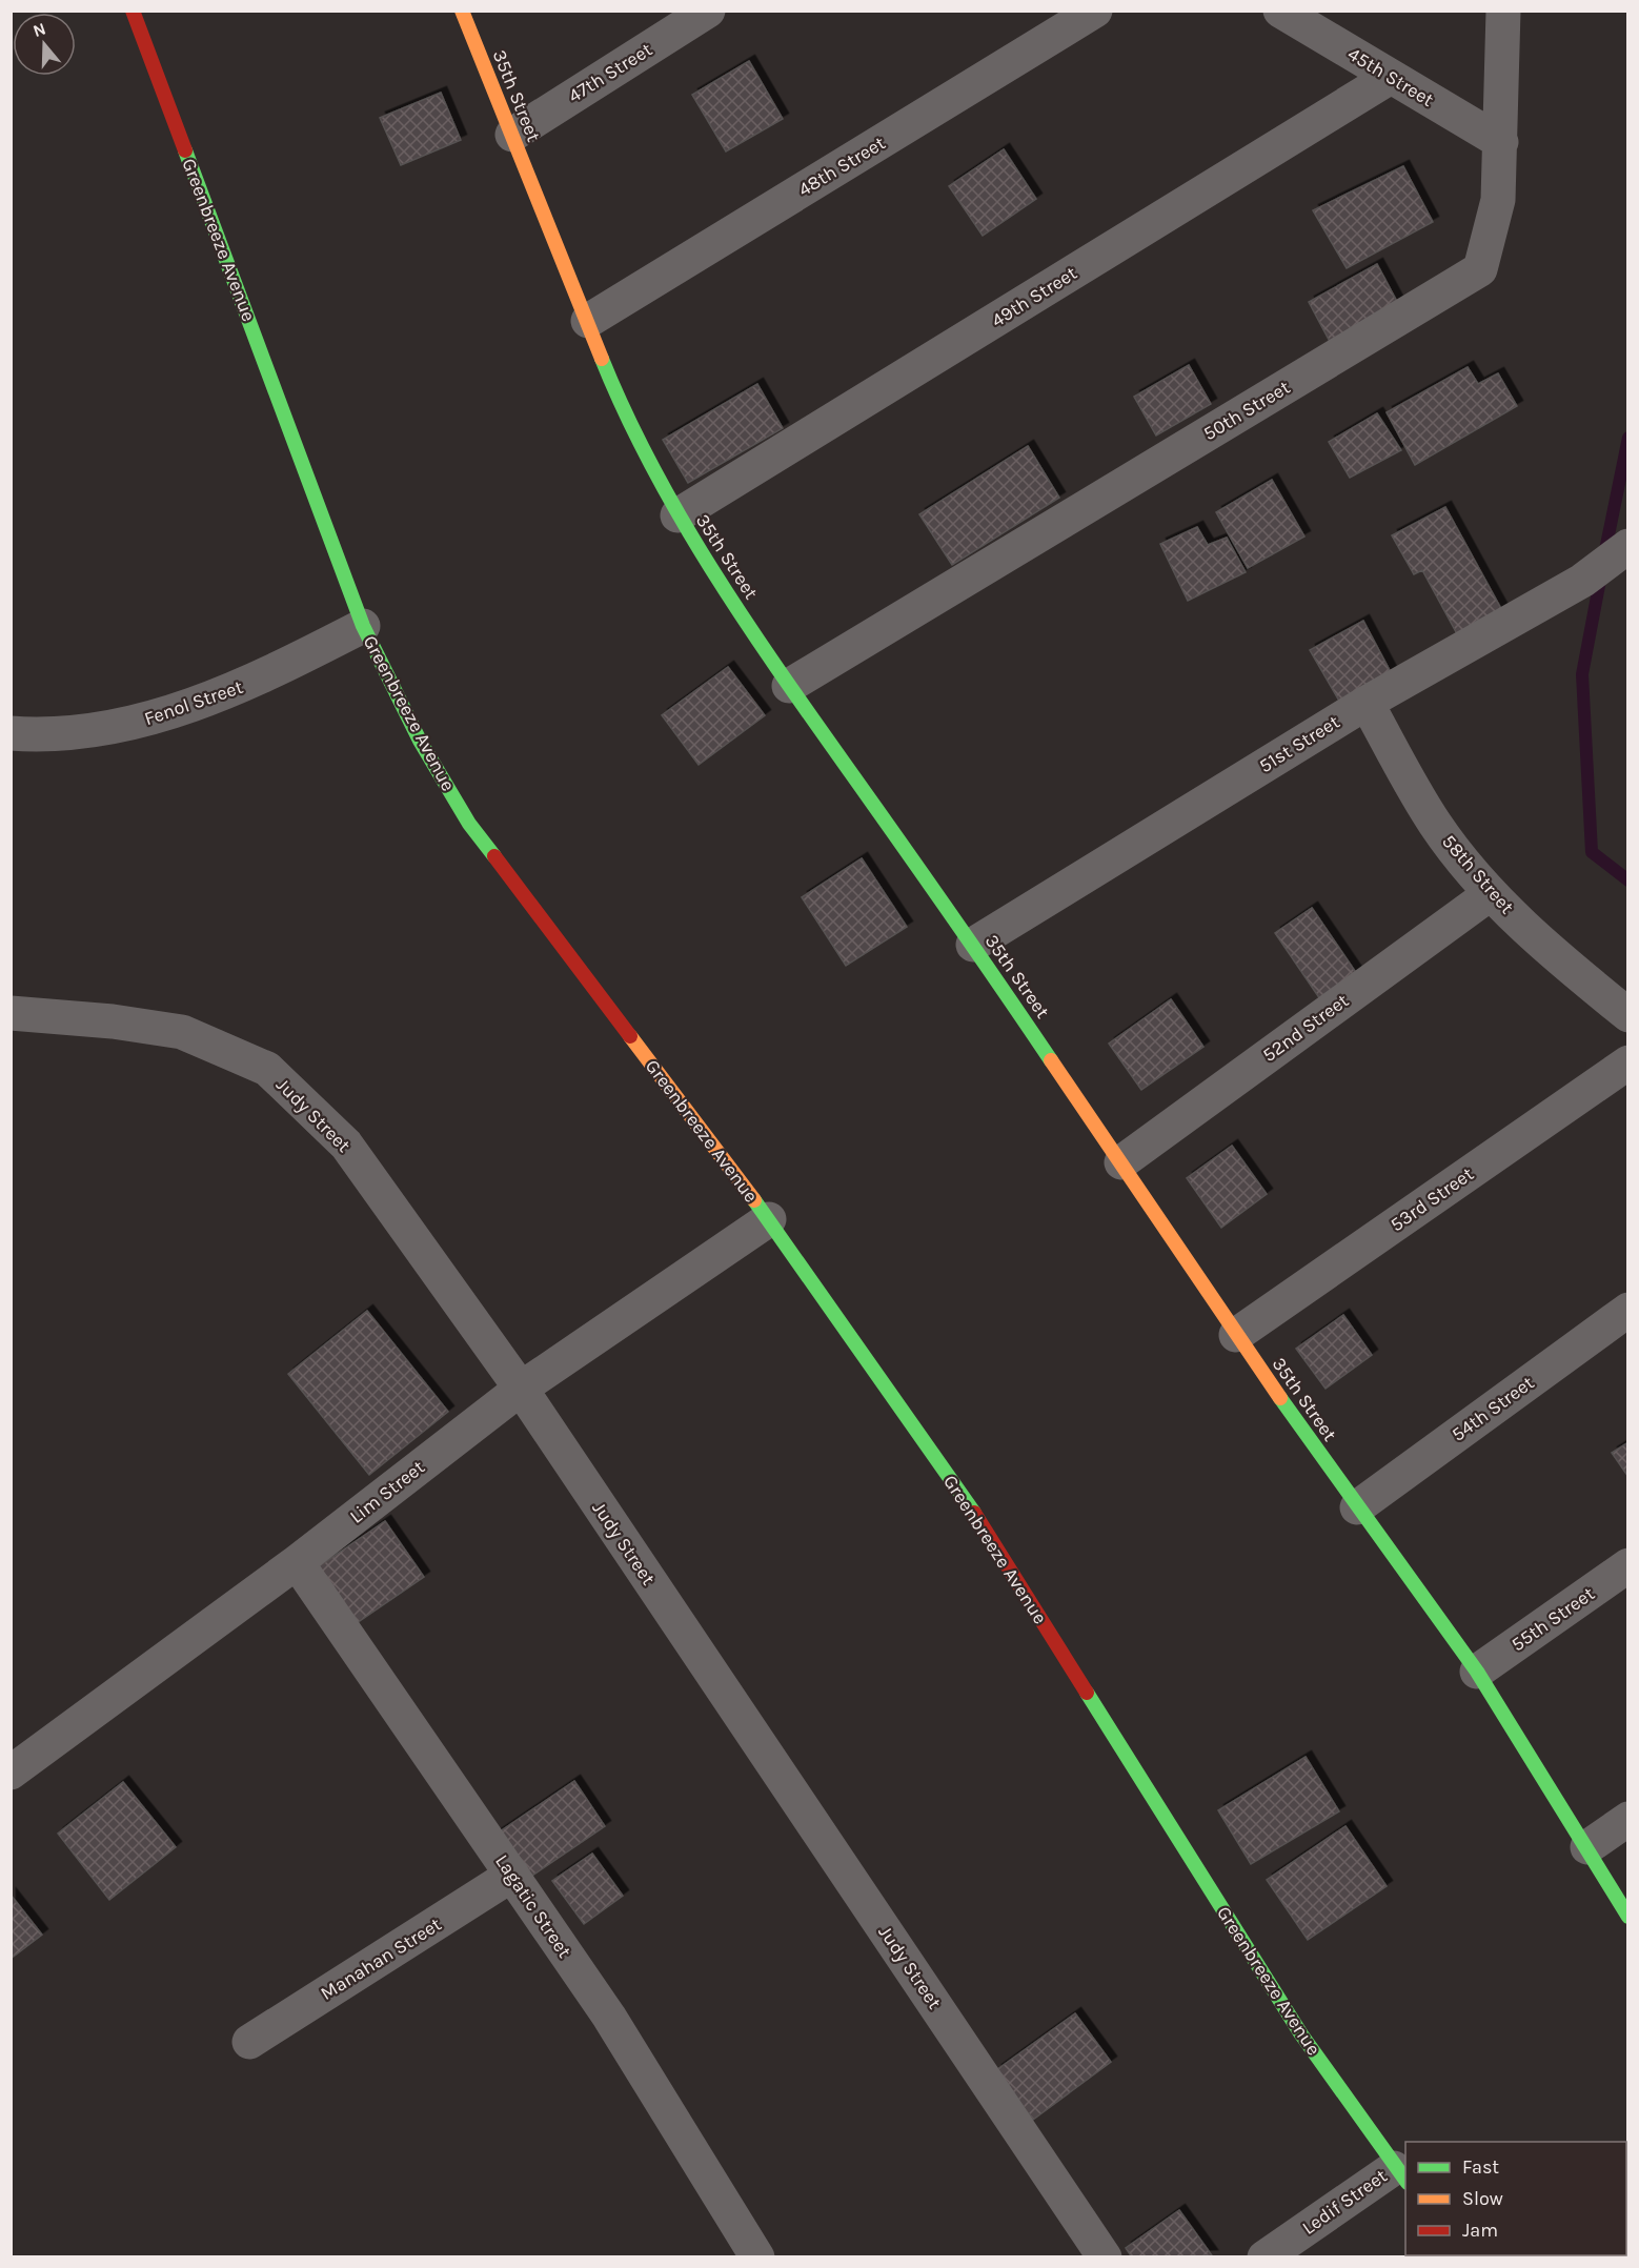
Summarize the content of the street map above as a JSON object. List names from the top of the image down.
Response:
{
  "streets": {
    "street": [
      "47th Street",
      "45th Street",
      "35th Street",
      "48th Street",
      "Greenbreeze Avenue",
      "49th Street",
      "50th Street",
      "Fenol Street",
      "51st Street",
      "58th Street",
      "52nd Street",
      "Judy Street",
      "53rd Street",
      "54th Street",
      "Lim Street",
      "55th Street",
      "Lagatic Street",
      "Manahan Street",
      "Ledif Street"
    ]
  },
  "crossings": [
    ["47th Street", "35th Street"],
    ["45th Street", "49th Street"],
    ["45th Street", "50th Street"],
    ["35th Street", "48th Street"],
    ["35th Street", "49th Street"],
    ["35th Street", "50th Street"],
    ["35th Street", "51st Street"],
    ["35th Street", "52nd Street"],
    ["35th Street", "53rd Street"],
    ["35th Street", "54th Street"],
    ["35th Street", "55th Street"],
    ["Greenbreeze Avenue", "Fenol Street"],
    ["Greenbreeze Avenue", "Lim Street"],
    ["Greenbreeze Avenue", "Ledif Street"],
    ["51st Street", "58th Street"],
    ["58th Street", "52nd Street"],
    ["Judy Street", "Lim Street"],
    ["Lim Street", "Lagatic Street"],
    ["Lagatic Street", "Manahan Street"]
  ],
  "legend": ["Fast", "Slow", "Jam"],
  "north": "top"
}
